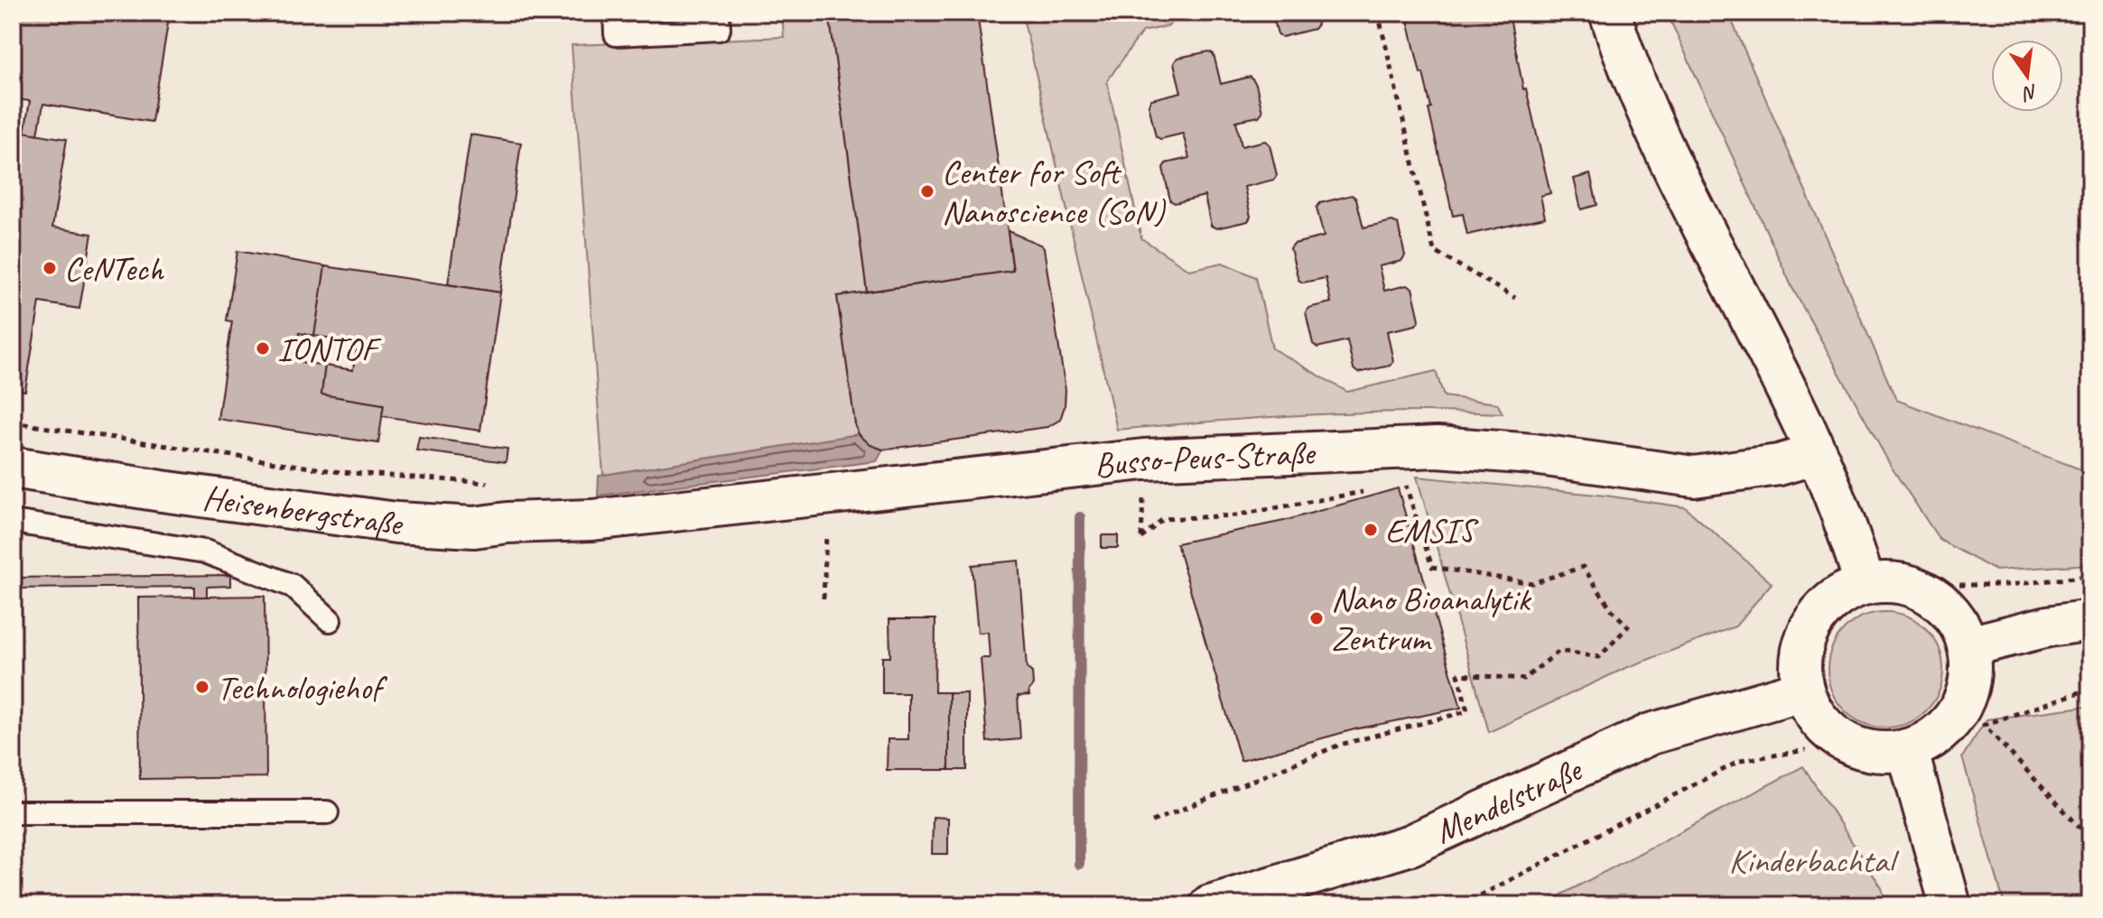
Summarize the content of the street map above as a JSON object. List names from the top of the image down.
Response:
{
  "streets": {
    "main road": ["Busso-Peus-Straße", "Heisenbergstraße", "Mendelstraße"]
  },
  "crossings": [
    ["Busso-Peus-Straße", "Heisenbergstraße"]
  ],
  "parks": ["Kinderbachtal"],
  "places": [
    "Center for Soft Nanoscience (SoN)",
    "CeNTech",
    "IONTOF",
    "EMSIS",
    "Nano Bioanalytik Zentrum",
    "Technologiehof"
  ],
  "north": "bottom"
}
